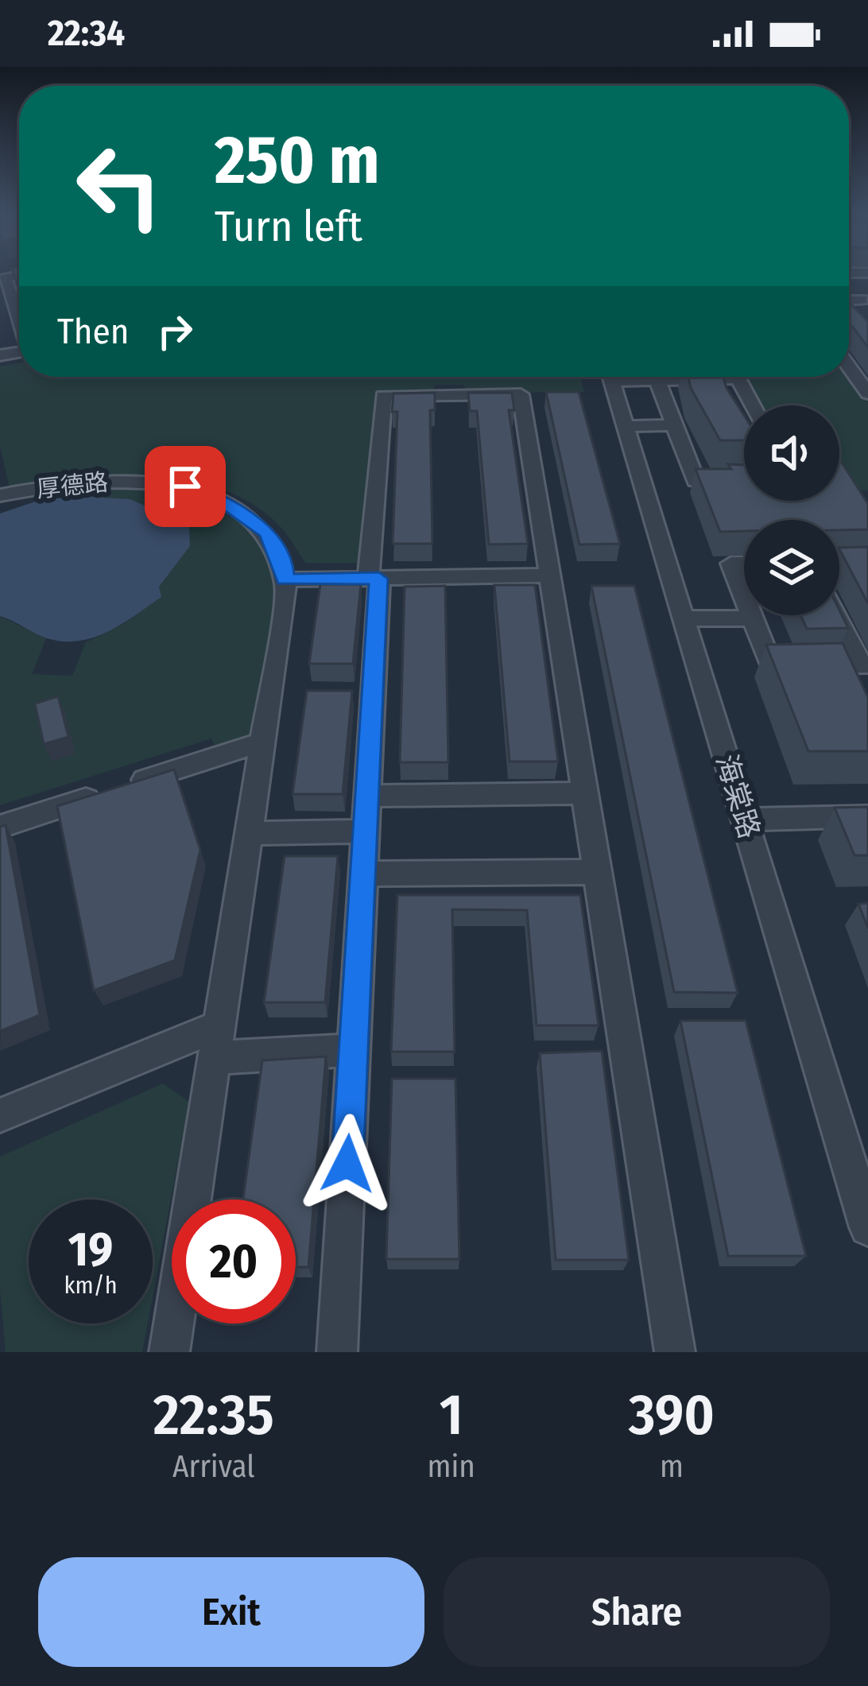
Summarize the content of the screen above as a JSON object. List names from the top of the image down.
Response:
{
  "streets": {
    "street": ["厚德路", "海棠路"]
  },
  "page": {
    "status": "22:34",
    "turn": ["250 m", "Turn left"],
    "then": "Then",
    "speed": "19 km/h",
    "limit": "20",
    "eta": [
      "22:35",
      "Arrival",
      "1",
      "min",
      "390",
      "m"
    ],
    "buttons": ["Exit", "Share"]
  }
}
